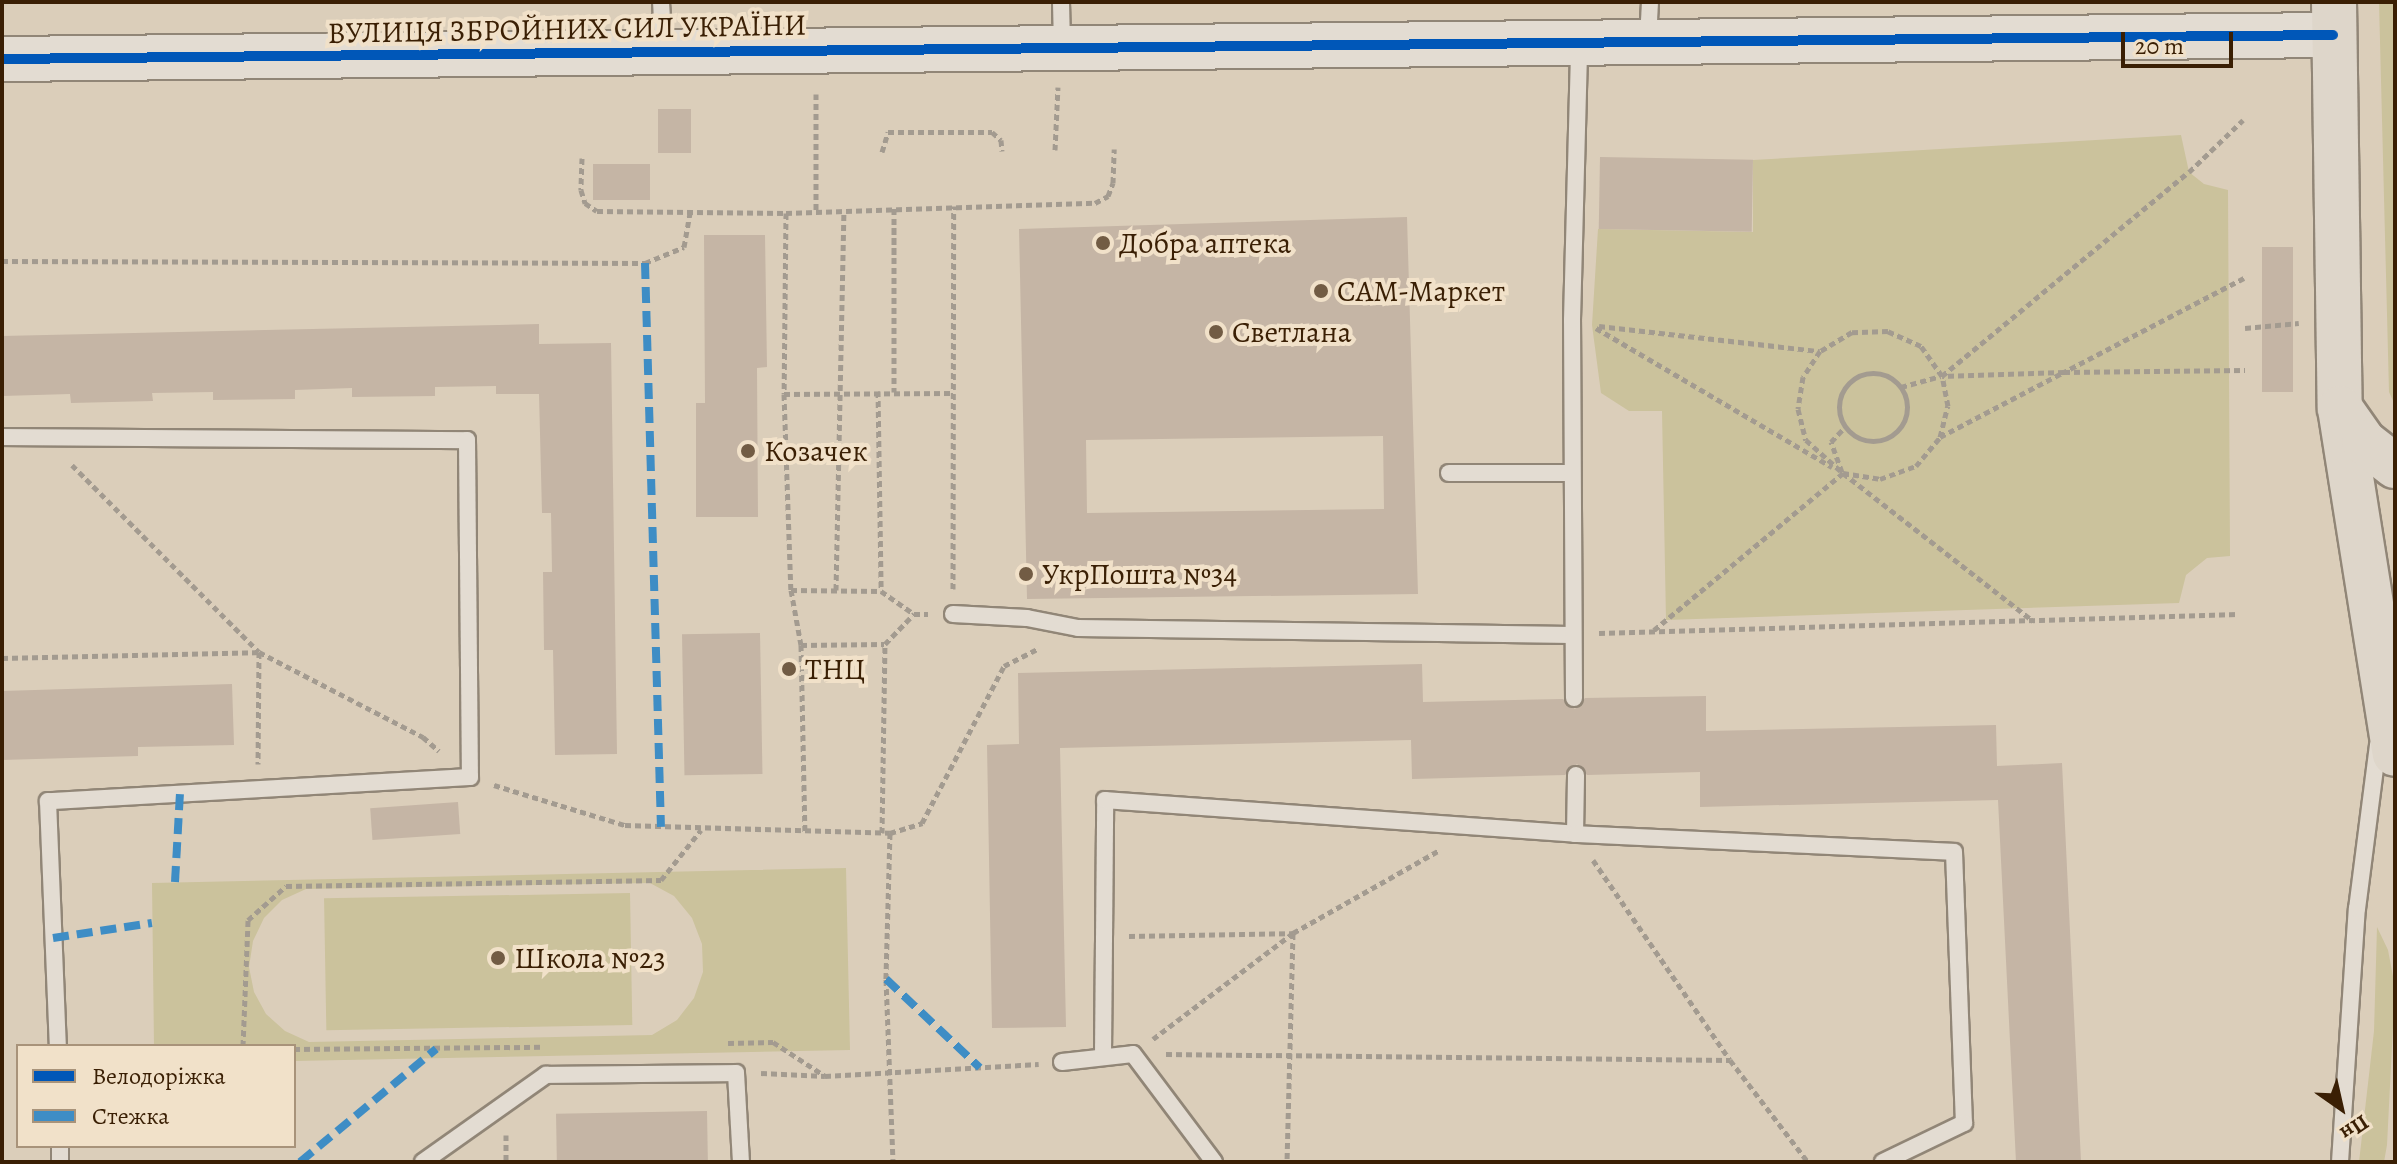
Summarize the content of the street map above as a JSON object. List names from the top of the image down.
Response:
{
  "streets": {
    "street": ["ВУЛИЦЯ ЗБРОЙНИХ СИЛ УКРАЇНИ"]
  },
  "places": [
    "Добра аптека",
    "САМ-Маркет",
    "Светлана",
    "Козачек",
    "УкрПошта №34",
    "ТНЦ",
    "Школа №23"
  ],
  "legend": ["Велодоріжка", "Стежка"],
  "scale_bar": "20 m",
  "north": "bottom right"
}
